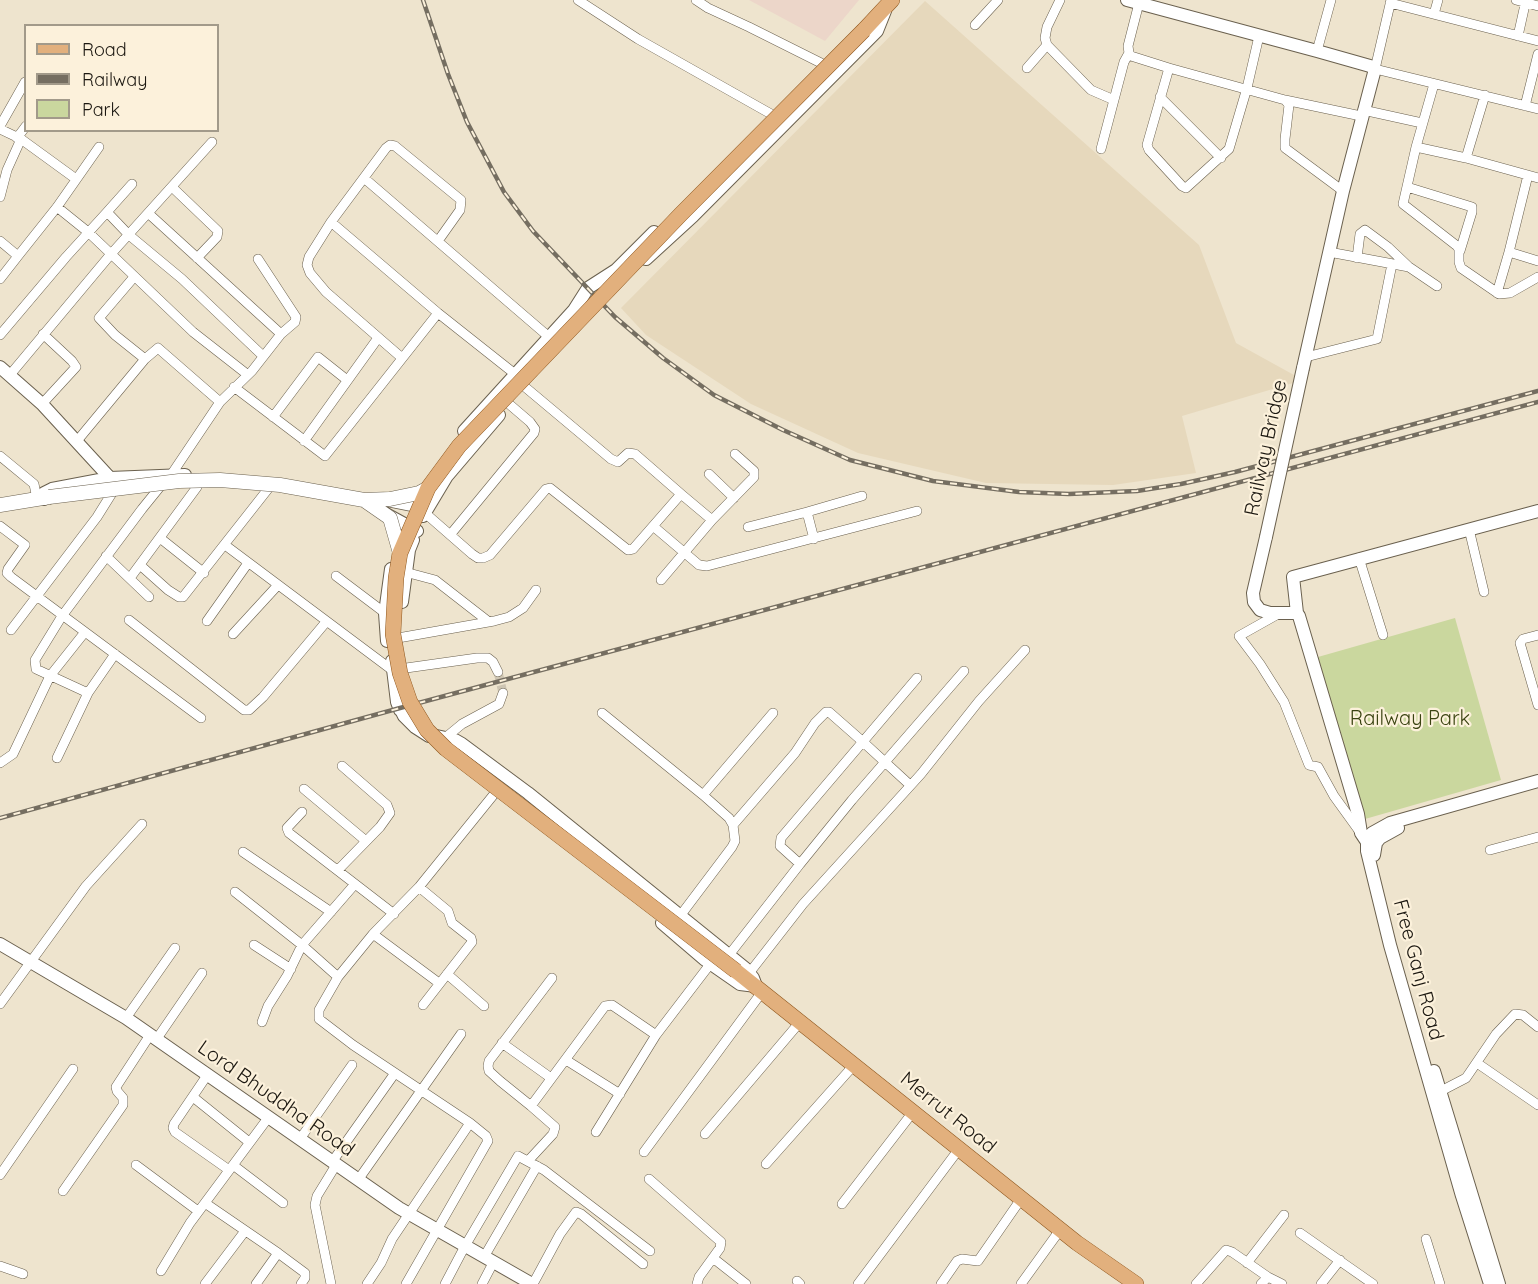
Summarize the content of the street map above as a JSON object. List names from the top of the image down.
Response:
{
  "streets": {
    "main road": ["Merrut Road"],
    "street": ["Railway Bridge", "Free Ganj Road", "Lord Bhuddha Road"]
  },
  "parks": ["Railway Park"],
  "legend": ["Road", "Railway", "Park"]
}
